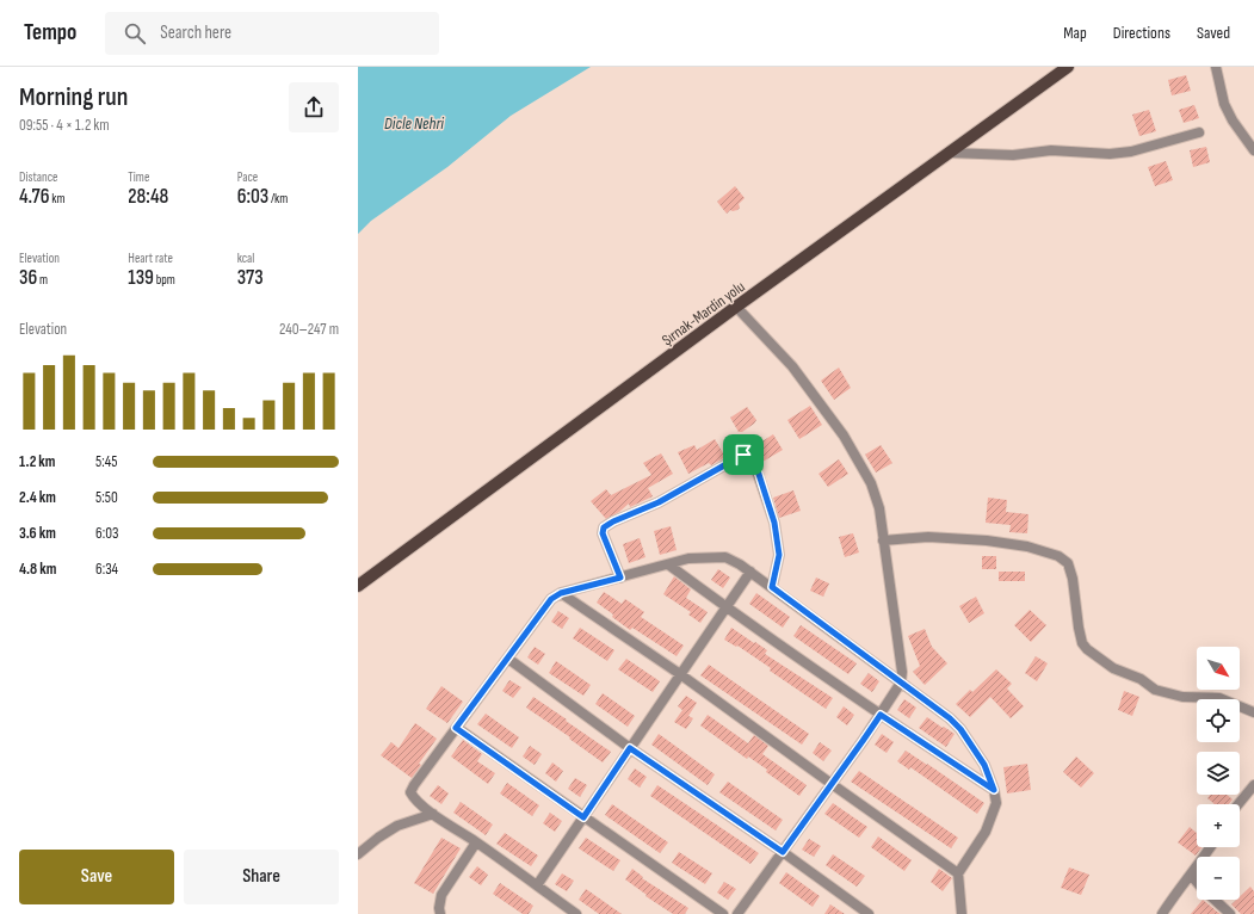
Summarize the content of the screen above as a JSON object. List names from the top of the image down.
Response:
{
  "streets": {
    "main road": ["Şırnak-Mardin yolu"]
  },
  "water": ["Dicle Nehri"],
  "north": "bottom right",
  "page": {
    "header": "Tempo",
    "search": "Search here",
    "nav": ["Map", "Directions", "Saved"],
    "heading": ["Morning run", "09:55 · 4 × 1.2 km"],
    "stats": [
      ["Distance", "4.76 km"],
      ["Time", "28:48"],
      ["Pace", "6:03 /km"],
      ["Elevation", "36 m"],
      ["Heart rate", "139 bpm"],
      ["kcal", "373"]
    ],
    "chart": ["Elevation", "240–247 m"],
    "list": [
      {
        "name": "1.2 km",
        "note": "5:45"
      },
      {
        "name": "2.4 km",
        "note": "5:50"
      },
      {
        "name": "3.6 km",
        "note": "6:03"
      },
      {
        "name": "4.8 km",
        "note": "6:34"
      }
    ],
    "map_buttons": ["+", "−"],
    "buttons": ["Save", "Share"]
  }
}
